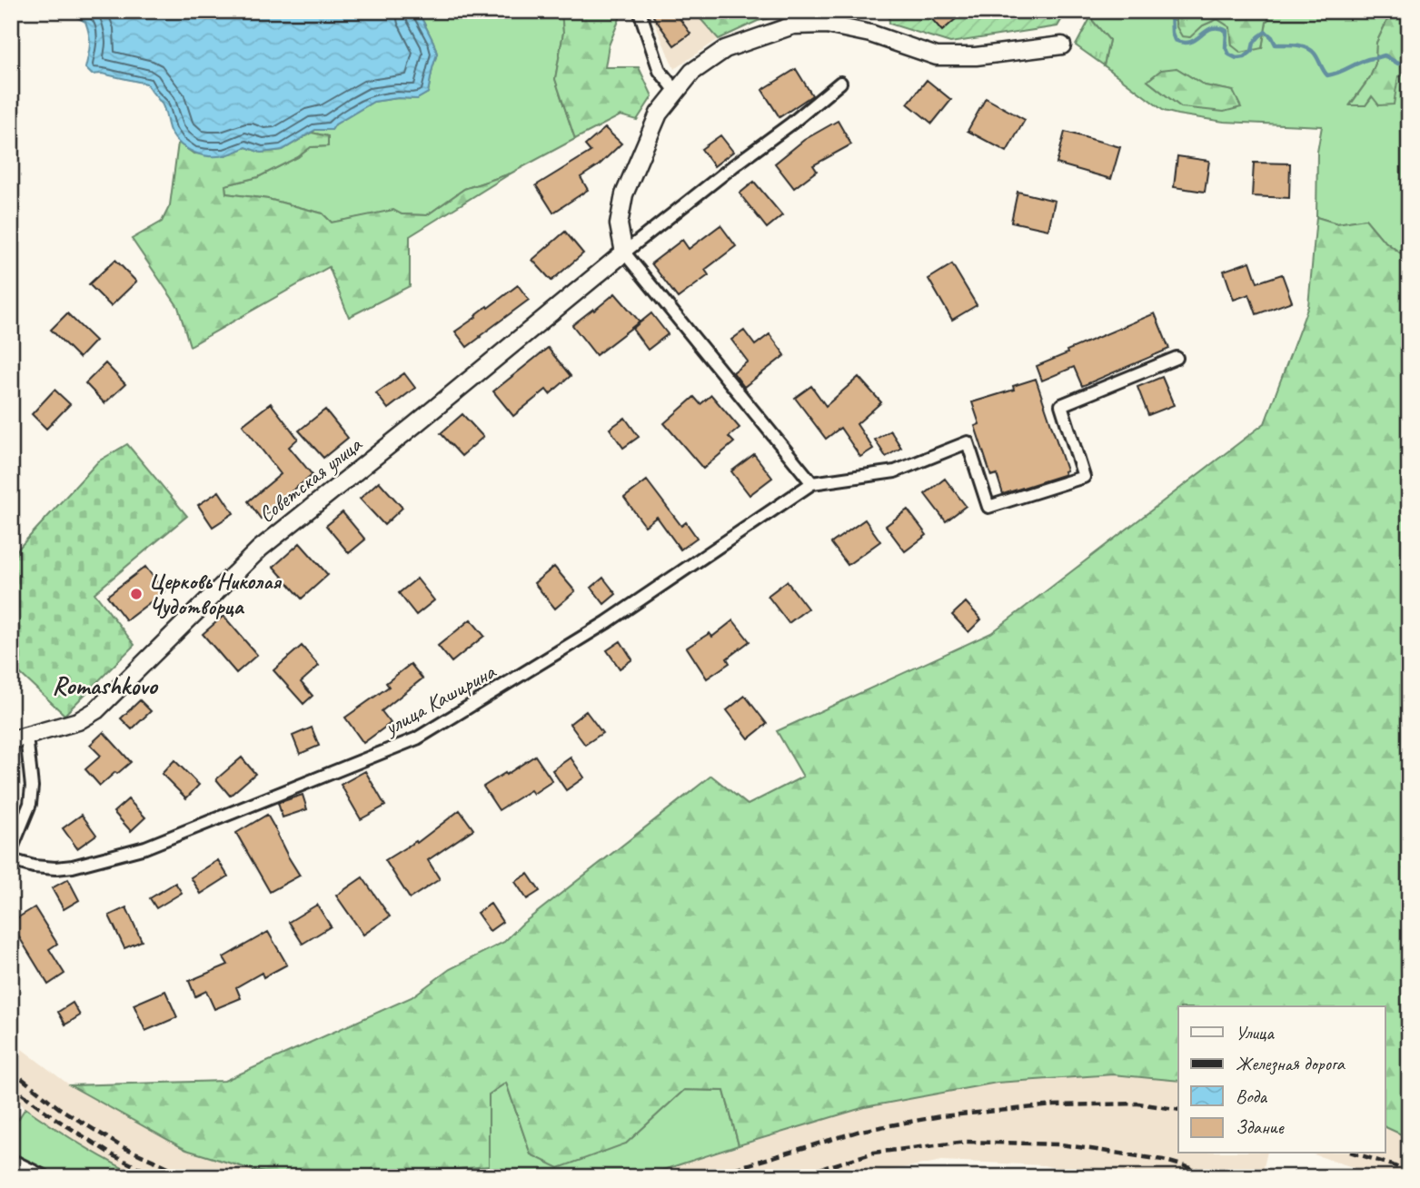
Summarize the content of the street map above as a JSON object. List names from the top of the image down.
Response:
{
  "streets": {
    "street": ["Советская улица", "улица Каширина"]
  },
  "districts": ["Romashkovo"],
  "places": ["Церковь Николая Чудотворца"],
  "legend": [
    "Улица",
    "Железная дорога",
    "Вода",
    "Здание"
  ]
}
